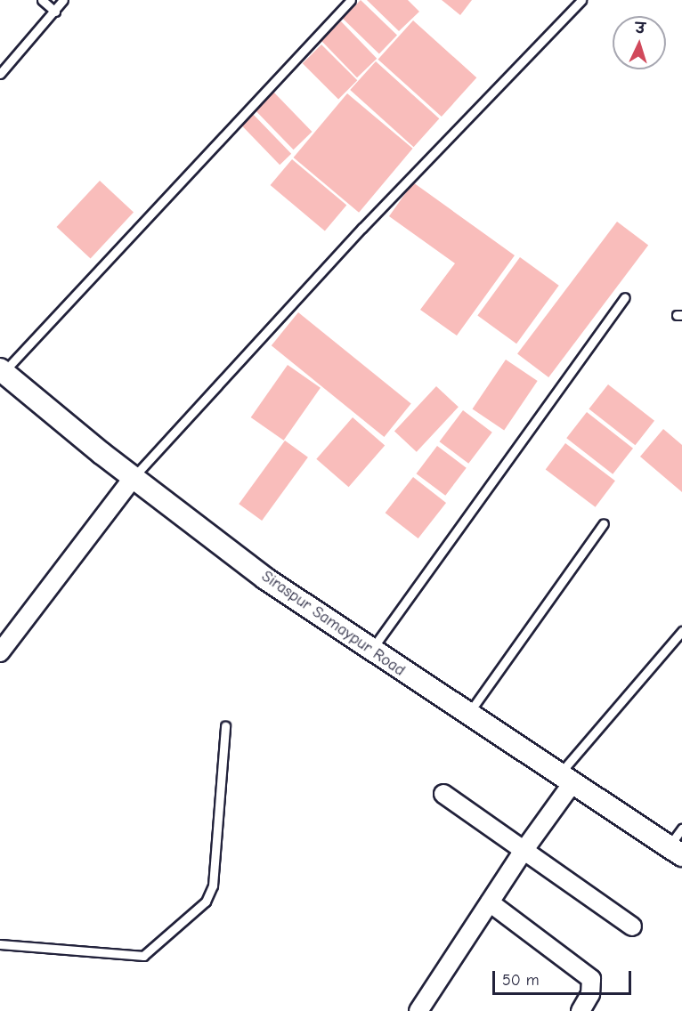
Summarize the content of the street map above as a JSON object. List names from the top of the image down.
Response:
{
  "streets": {
    "street": ["Siraspur Samaypur Road"]
  },
  "scale_bar": "50 m",
  "north": "top"
}
